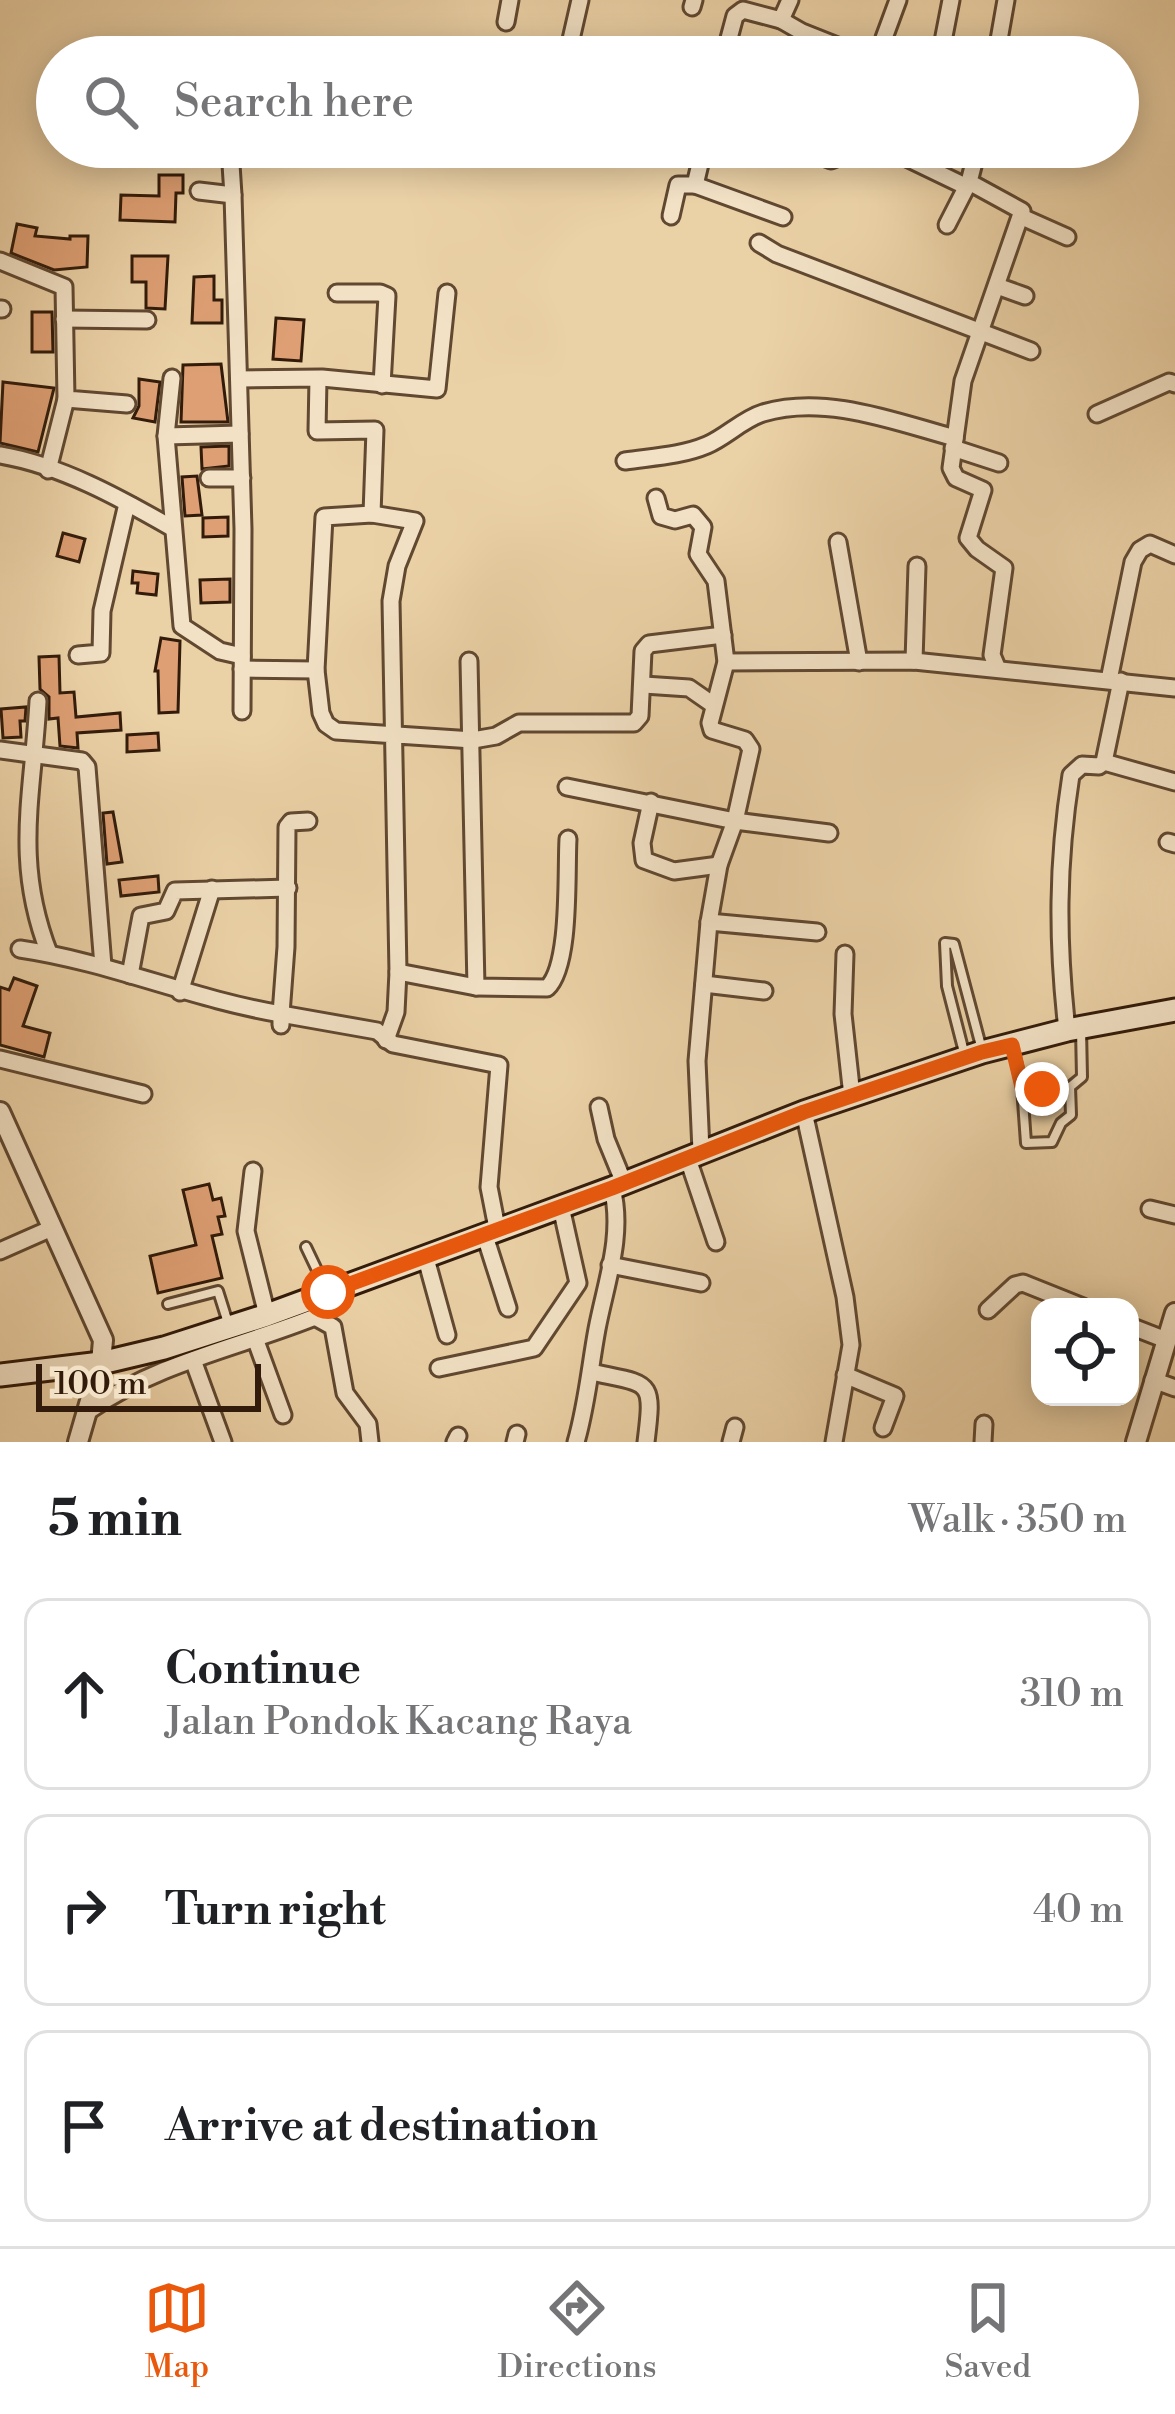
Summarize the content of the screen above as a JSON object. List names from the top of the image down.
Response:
{
  "scale_bar": "100 m",
  "page": {
    "search": "Search here",
    "scale": "100 m",
    "heading": ["5 min", "Walk · 350 m"],
    "list": [
      ["Continue", "Jalan Pondok Kacang Raya", "310 m"],
      ["Turn right", "40 m"],
      "Arrive at destination"
    ],
    "nav": ["Map", "Directions", "Saved"]
  }
}
